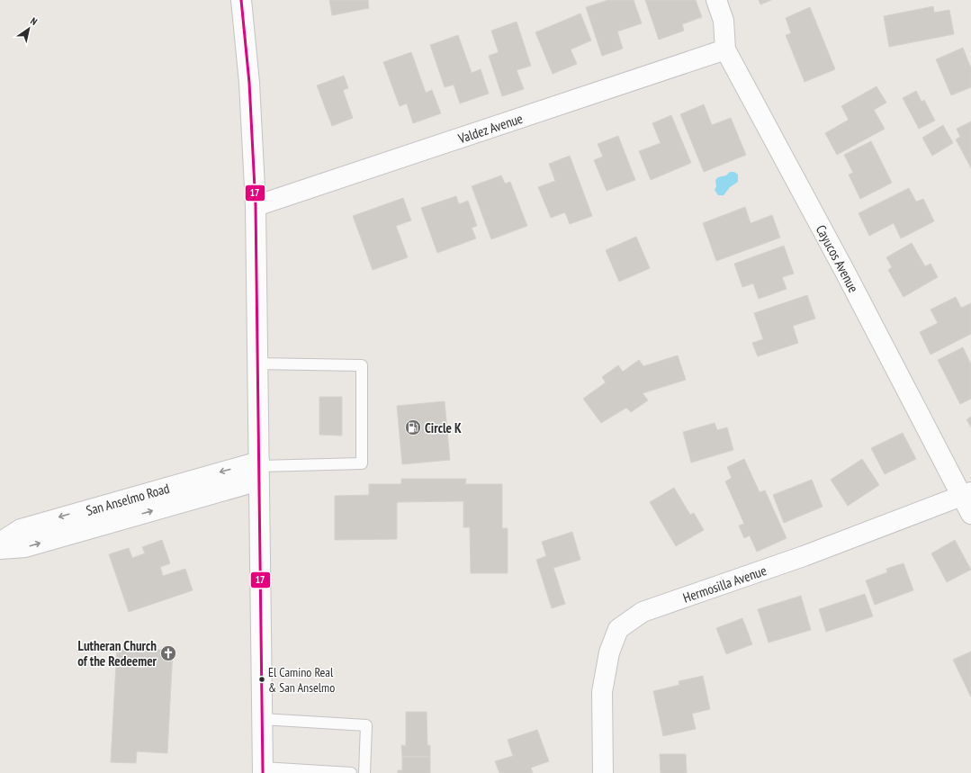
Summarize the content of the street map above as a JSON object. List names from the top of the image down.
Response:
{
  "streets": {
    "street": [
      "Valdez Avenue",
      "Cayucos Avenue",
      "San Anselmo Road",
      "Hermosilla Avenue"
    ]
  },
  "crossings": [
    ["Valdez Avenue", "Cayucos Avenue"],
    ["Cayucos Avenue", "Hermosilla Avenue"]
  ],
  "places": {
    "fuel station": ["Circle K"],
    "church": ["Lutheran Church of the Redeemer"],
    "other": ["El Camino Real & San Anselmo"]
  },
  "lines": ["transit line 17"],
  "north": "top right"
}
